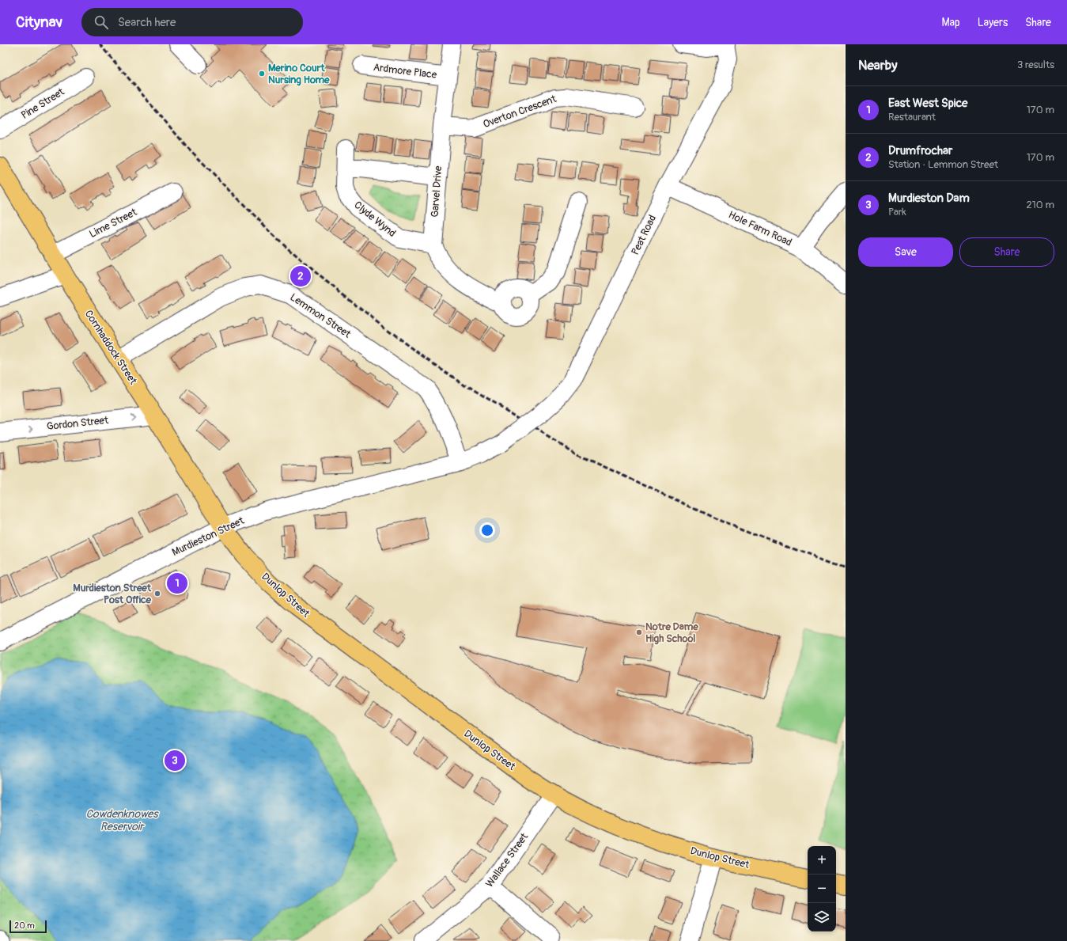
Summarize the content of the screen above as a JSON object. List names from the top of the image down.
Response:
{
  "streets": {
    "main road": ["Cornhaddock Street", "Dunlop Street"],
    "street": [
      "Ardmore Place",
      "Pine Street",
      "Overton Crescent",
      "Garvel Drive",
      "Clyde Wynd",
      "Lime Street",
      "Hole Farm Road",
      "Peat Road",
      "Lemmon Street",
      "Gordon Street",
      "Murdieston Street",
      "Wallace Street"
    ]
  },
  "crossings": [
    ["Ardmore Place", "Garvel Drive"],
    ["Overton Crescent", "Garvel Drive"],
    ["Garvel Drive", "Clyde Wynd"],
    ["Lime Street", "Cornhaddock Street"],
    ["Hole Farm Road", "Peat Road"],
    ["Peat Road", "Murdieston Street"],
    ["Lemmon Street", "Cornhaddock Street"],
    ["Lemmon Street", "Murdieston Street"],
    ["Cornhaddock Street", "Gordon Street"],
    ["Cornhaddock Street", "Murdieston Street"],
    ["Cornhaddock Street", "Dunlop Street"],
    ["Murdieston Street", "Dunlop Street"],
    ["Dunlop Street", "Wallace Street"]
  ],
  "water": ["Cowdenknowes Reservoir"],
  "places": ["Merino Court Nursing Home", "Murdieston Street Post Office", "Notre Dame High School"],
  "scale_bar": "20 m",
  "page": {
    "header": "Citynav",
    "search": "Search here",
    "nav": ["Map", "Layers", "Share"],
    "heading": ["Nearby", "3 results"],
    "list": [
      {
        "mark": "1",
        "name": "East West Spice",
        "note": "Restaurant",
        "value": "170 m"
      },
      {
        "mark": "2",
        "name": "Drumfrochar",
        "note": "Station · Lemmon Street",
        "value": "170 m"
      },
      {
        "mark": "3",
        "name": "Murdieston Dam",
        "note": "Park",
        "value": "210 m"
      }
    ],
    "buttons": ["Save", "Share"],
    "pins": ["2", "1", "3"],
    "map_buttons": ["+", "−"],
    "scale": "20 m"
  }
}
